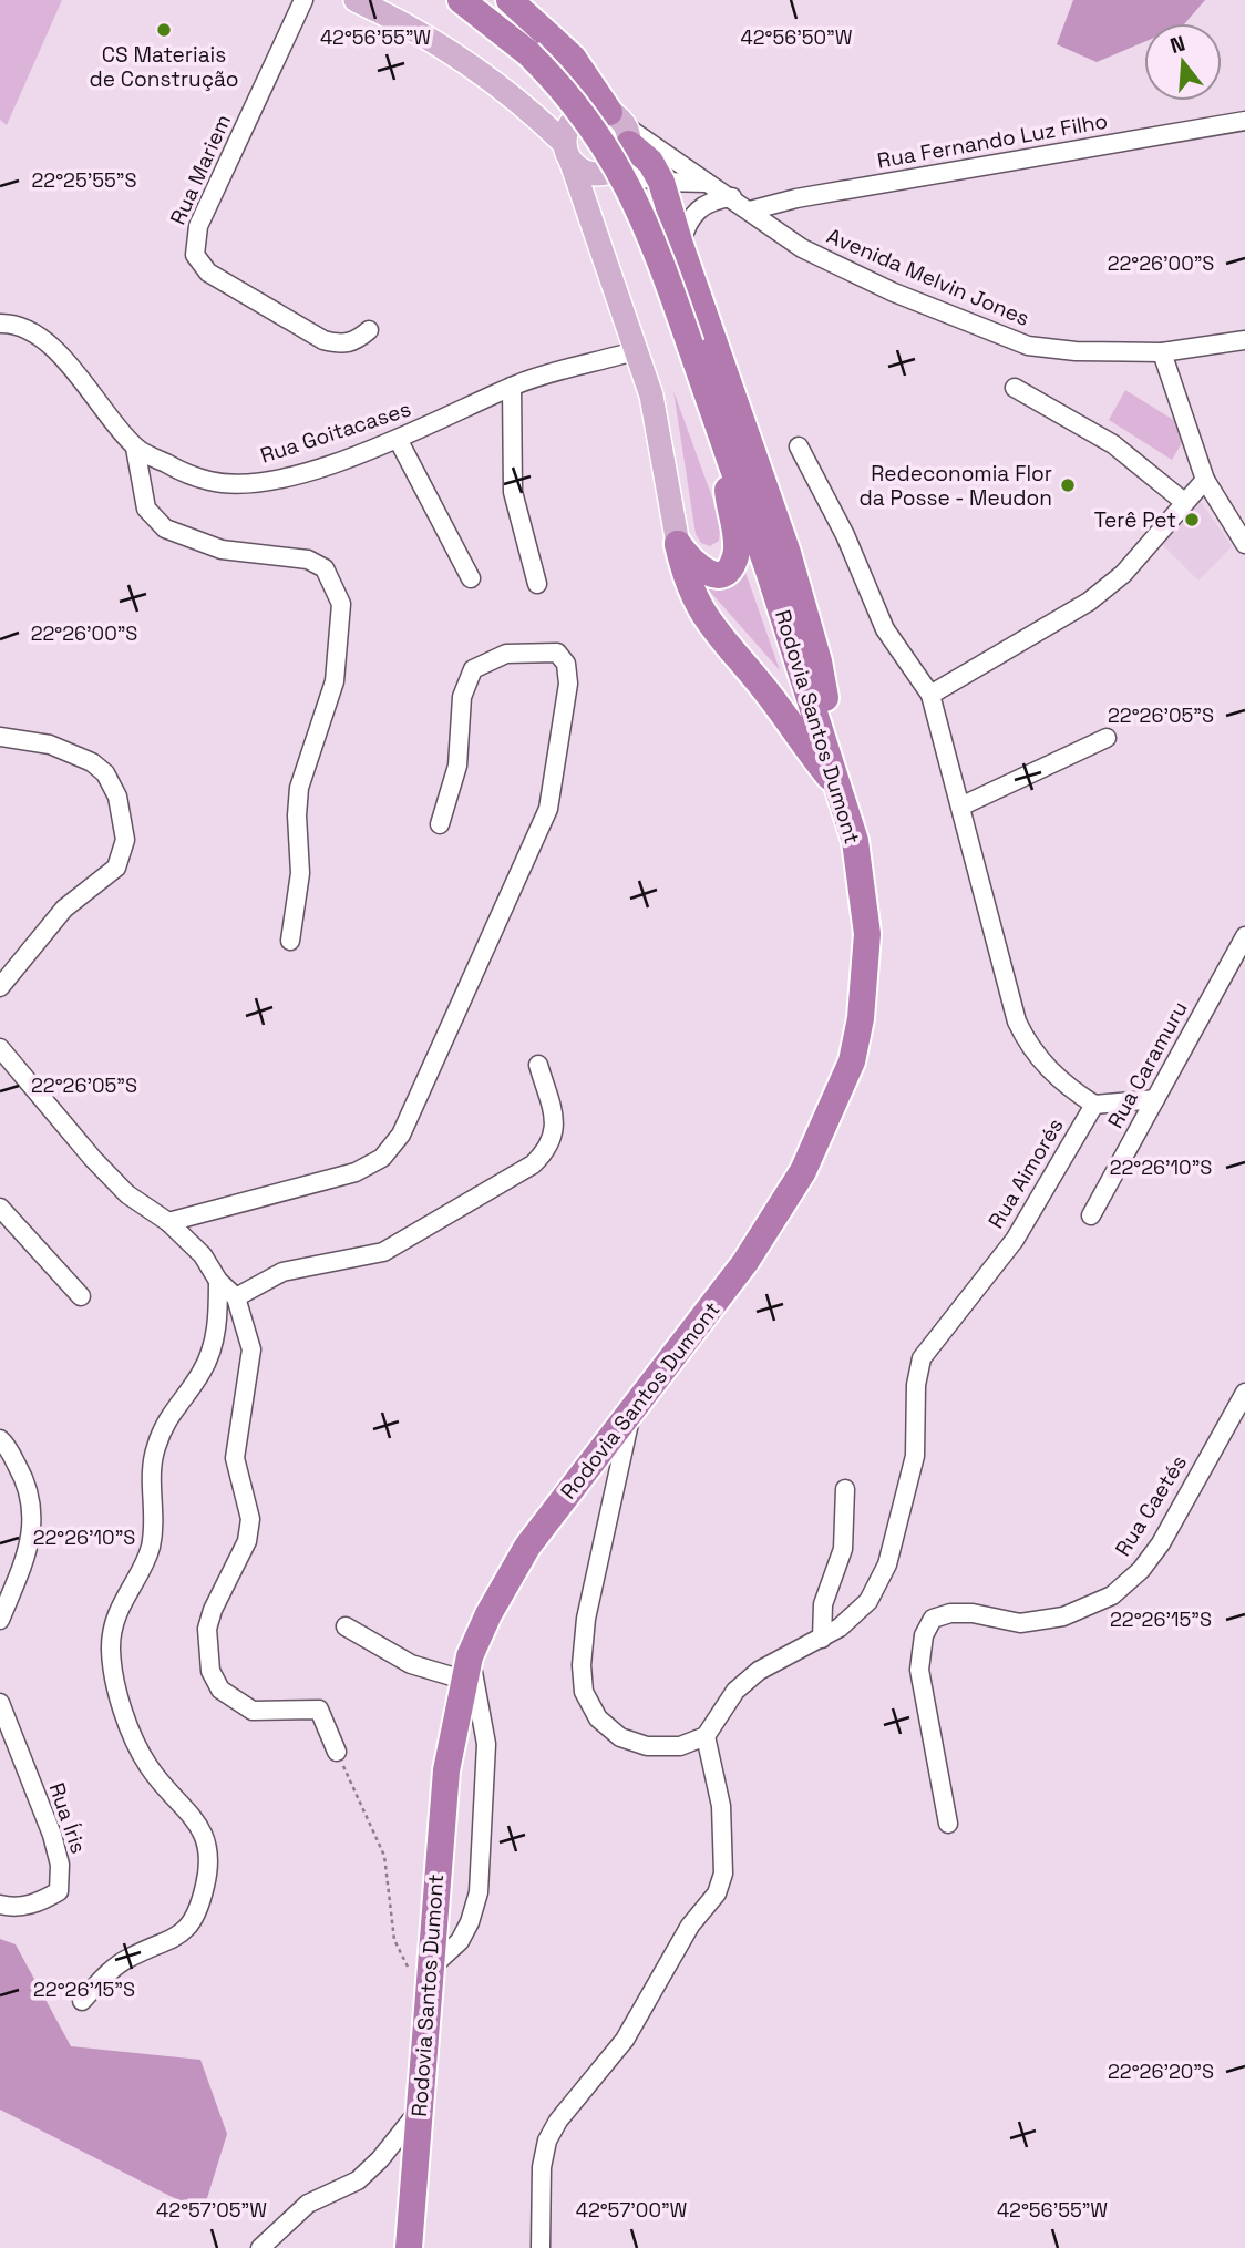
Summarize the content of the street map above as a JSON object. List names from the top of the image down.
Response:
{
  "streets": {
    "highway": ["Rodovia Santos Dumont"],
    "street": [
      "Rua Fernando Luz Filho",
      "Rua Mariem",
      "Avenida Melvin Jones",
      "Rua Goitacases",
      "Rua Caramuru",
      "Rua Aimorés",
      "Rua Caetés",
      "Rua Íris"
    ]
  },
  "crossings": [
    ["Rua Fernando Luz Filho", "Avenida Melvin Jones"]
  ],
  "places": ["CS Materiais de Construção", "Redeconomia Flor da Posse - Meudon", "Terê Pet"],
  "north": "top",
  "coordinates": [
    "42°56'50\"W",
    "42°56'55\"W",
    "22°25'55\"S",
    "22°26'00\"S",
    "22°26'05\"S",
    "22°26'10\"S",
    "22°26'15\"S",
    "22°26'20\"S",
    "42°57'05\"W",
    "42°57'00\"W"
  ]
}
